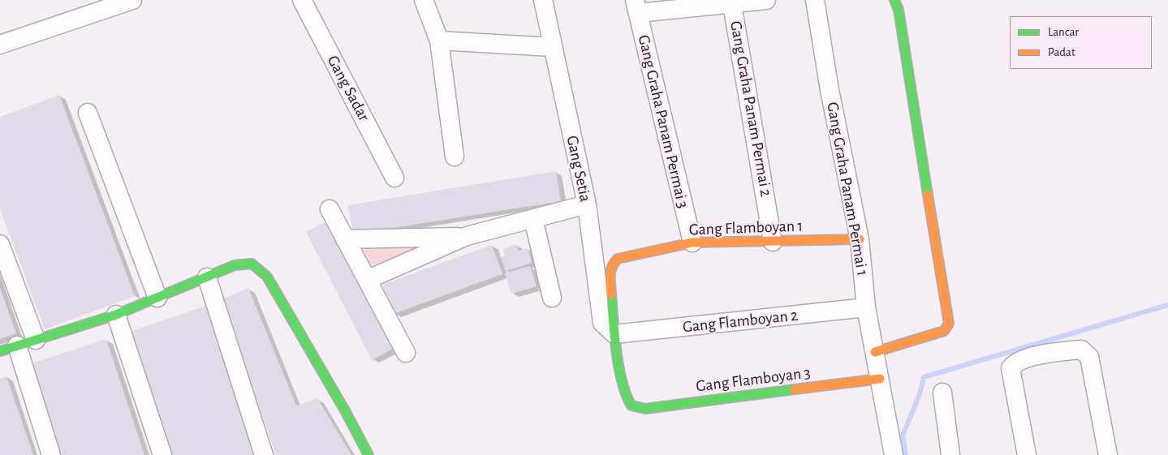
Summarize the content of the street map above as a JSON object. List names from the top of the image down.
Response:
{
  "streets": {
    "street": [
      "Gang Sadar",
      "Gang Graha Panam Permai 2",
      "Gang Graha Panam Permai 3",
      "Gang Setia",
      "Gang Graha Panam Permai 1",
      "Gang Flamboyan 1",
      "Gang Flamboyan 2",
      "Gang Flamboyan 3"
    ]
  },
  "crossings": [
    ["Gang Graha Panam Permai 2", "Gang Flamboyan 1"],
    ["Gang Graha Panam Permai 3", "Gang Flamboyan 1"],
    ["Gang Setia", "Gang Flamboyan 1"],
    ["Gang Setia", "Gang Flamboyan 2"],
    ["Gang Setia", "Gang Flamboyan 3"],
    ["Gang Graha Panam Permai 1", "Gang Flamboyan 1"],
    ["Gang Graha Panam Permai 1", "Gang Flamboyan 2"],
    ["Gang Graha Panam Permai 1", "Gang Flamboyan 3"],
    ["Gang Flamboyan 1", "Gang Flamboyan 2"],
    ["Gang Flamboyan 1", "Gang Flamboyan 3"],
    ["Gang Flamboyan 2", "Gang Flamboyan 3"]
  ],
  "legend": ["Lancar", "Padat"]
}
